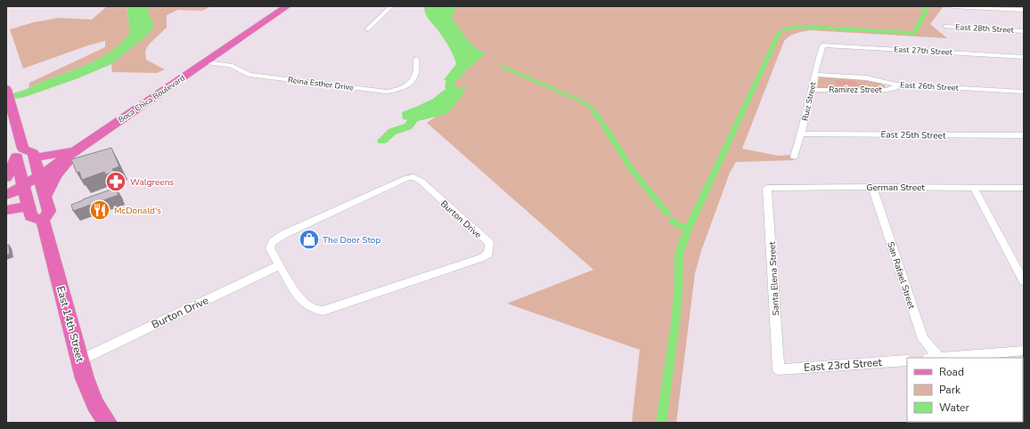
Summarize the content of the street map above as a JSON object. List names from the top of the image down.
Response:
{
  "streets": {
    "main road": ["Boca Chica Boulevard", "East 14th Street"],
    "street": [
      "East 28th Street",
      "East 27th Street",
      "Reina Esther Drive",
      "East 26th Street",
      "Ramirez Street",
      "Ruiz Street",
      "East 25th Street",
      "German Street",
      "Burton Drive",
      "San Rafael Street",
      "Santa Elena Street",
      "East 23rd Street"
    ]
  },
  "crossings": [
    ["East 27th Street", "Ruiz Street"],
    ["Reina Esther Drive", "Boca Chica Boulevard"],
    ["East 26th Street", "Ramirez Street"],
    ["East 26th Street", "Ruiz Street"],
    ["Ramirez Street", "Ruiz Street"],
    ["Boca Chica Boulevard", "East 14th Street"],
    ["Ruiz Street", "East 25th Street"],
    ["German Street", "San Rafael Street"],
    ["German Street", "Santa Elena Street"],
    ["Burton Drive", "East 14th Street"],
    ["Santa Elena Street", "East 23rd Street"]
  ],
  "places": {
    "pharmacy": ["Walgreens"],
    "restaurant": ["McDonald's"],
    "shop": ["The Door Stop"]
  },
  "legend": ["Road", "Park", "Water"]
}
